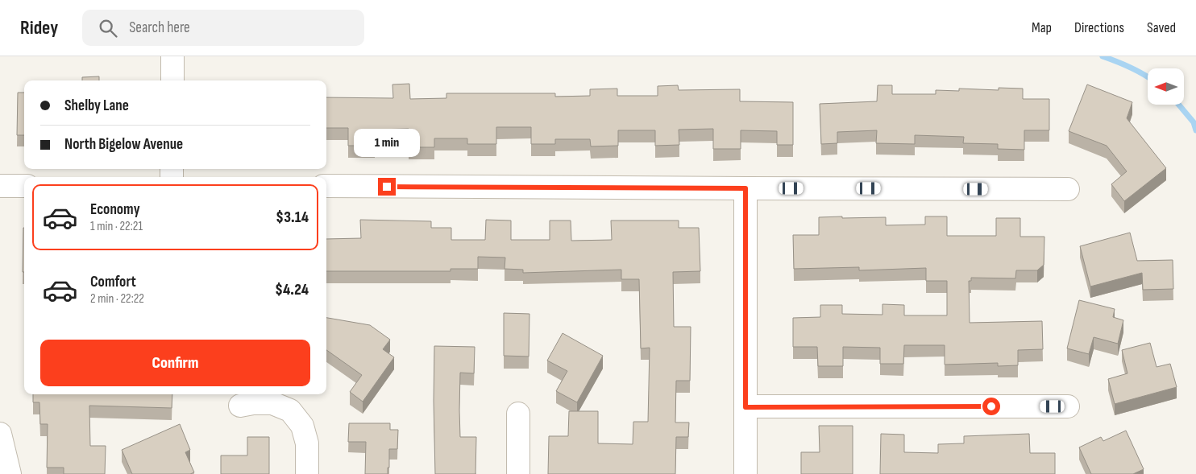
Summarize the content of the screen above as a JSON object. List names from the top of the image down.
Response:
{
  "north": "left",
  "page": {
    "header": "Ridey",
    "search": "Search here",
    "nav": ["Map", "Directions", "Saved"],
    "banner": ["Shelby Lane", "North Bigelow Avenue"],
    "bubble": "1 min",
    "list": [
      {
        "name": "Economy",
        "note": "1 min · 22:21",
        "value": "$3.14"
      },
      {
        "name": "Comfort",
        "note": "2 min · 22:22",
        "value": "$4.24"
      }
    ],
    "buttons": "Confirm"
  }
}
